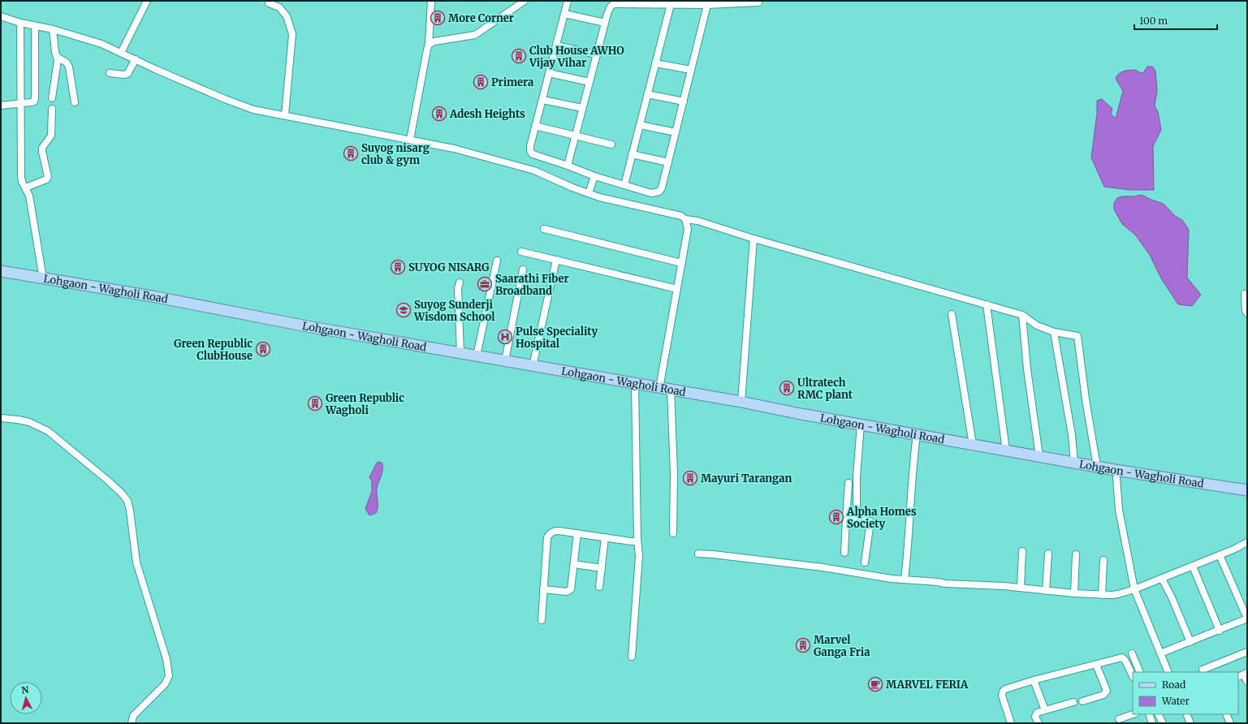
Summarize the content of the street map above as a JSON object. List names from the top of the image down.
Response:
{
  "streets": {
    "main road": ["Lohgaon - Wagholi Road"]
  },
  "places": {
    "building": [
      "More Corner",
      "Club House AWHO Vijay Vihar",
      "Primera",
      "Adesh Heights",
      "Suyog nisarg club & gym",
      "SUYOG NISARG",
      "Green Republic ClubHouse",
      "Ultratech RMC plant",
      "Green Republic Wagholi",
      "Mayuri Tarangan",
      "Alpha Homes Society",
      "Marvel Ganga Fria"
    ],
    "office": ["Saarathi Fiber Broadband"],
    "school or university": ["Suyog Sunderji Wisdom School"],
    "hospital": ["Pulse Speciality Hospital"],
    "cafe": ["MARVEL FERIA"]
  },
  "legend": ["Road", "Water"],
  "scale_bar": "100 m",
  "north": "top"
}
